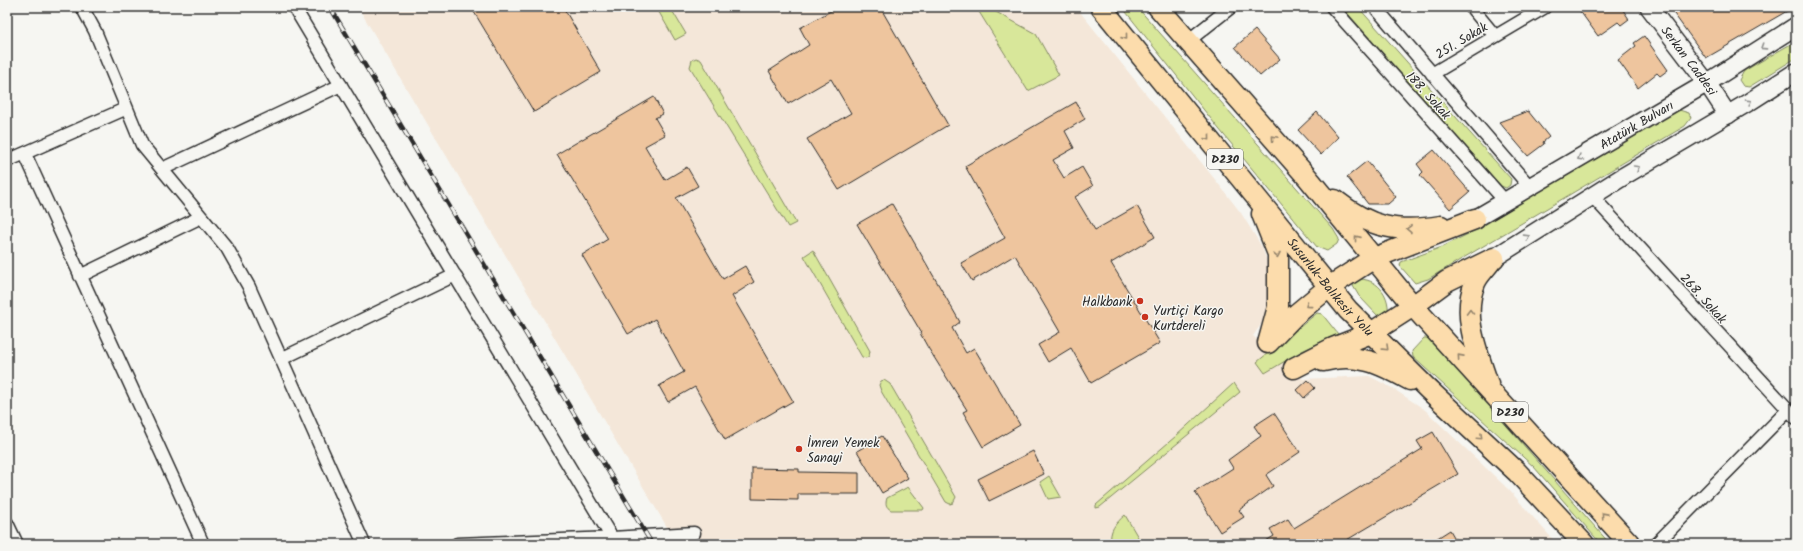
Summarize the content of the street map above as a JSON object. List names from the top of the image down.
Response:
{
  "streets": {
    "highway": ["D230", "Susurluk-Balıkesir Yolu"],
    "main road": ["Serkan Caddesi", "Atatürk Bulvarı"],
    "street": ["251. Sokak", "188. Sokak", "268. Sokak"]
  },
  "crossings": [
    ["251. Sokak", "188. Sokak"],
    ["Serkan Caddesi", "Atatürk Bulvarı"],
    ["188. Sokak", "Atatürk Bulvarı"]
  ],
  "places": ["Halkbank", "Yurtiçi Kargo Kurtdereli", "İmren Yemek Sanayi"]
}
